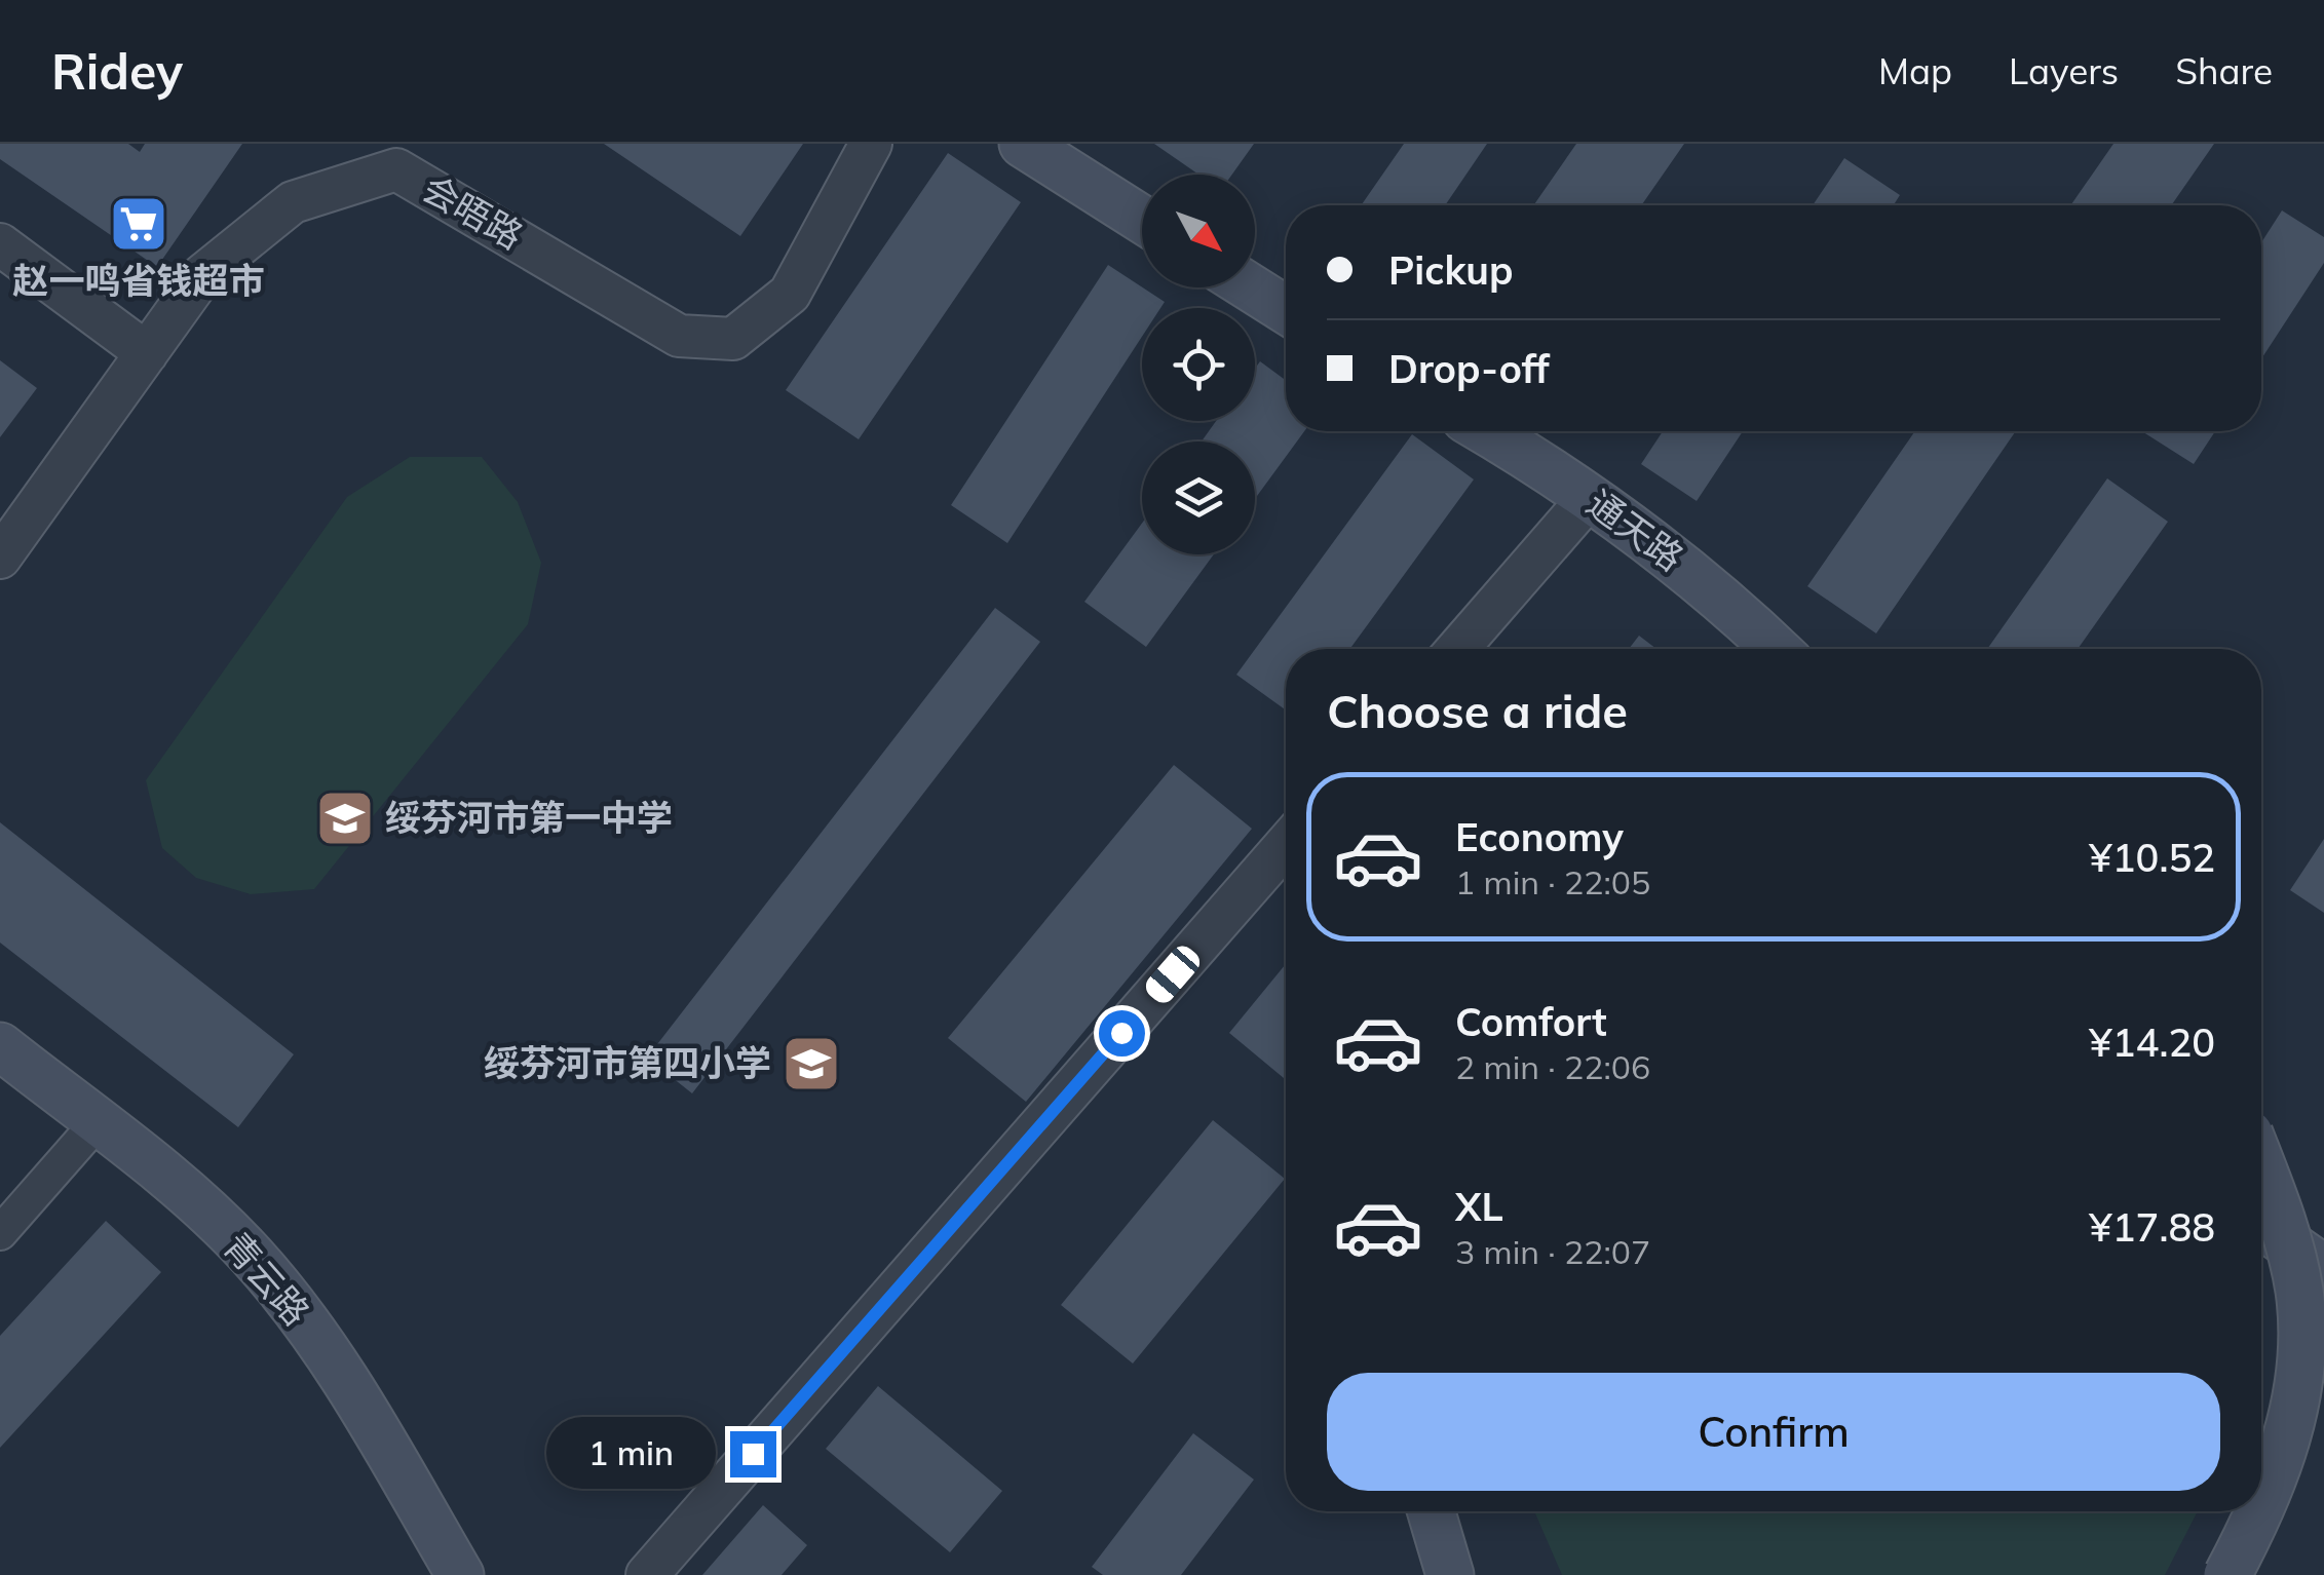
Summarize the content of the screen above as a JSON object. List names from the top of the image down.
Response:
{
  "streets": {
    "main road": ["通天路", "青云路"],
    "street": ["会晤路"]
  },
  "places": {
    "supermarket": ["赵一鸣省钱超市"],
    "school or university": ["绥芬河市第一中学", "绥芬河市第四小学"]
  },
  "north": "bottom right",
  "page": {
    "header": "Ridey",
    "nav": ["Map", "Layers", "Share"],
    "banner": ["Pickup", "Drop-off"],
    "heading": "Choose a ride",
    "list": [
      {
        "name": "Economy",
        "note": "1 min · 22:05",
        "value": "¥10.52"
      },
      {
        "name": "Comfort",
        "note": "2 min · 22:06",
        "value": "¥14.20"
      },
      {
        "name": "XL",
        "note": "3 min · 22:07",
        "value": "¥17.88"
      }
    ],
    "buttons": "Confirm",
    "bubble": "1 min"
  }
}
